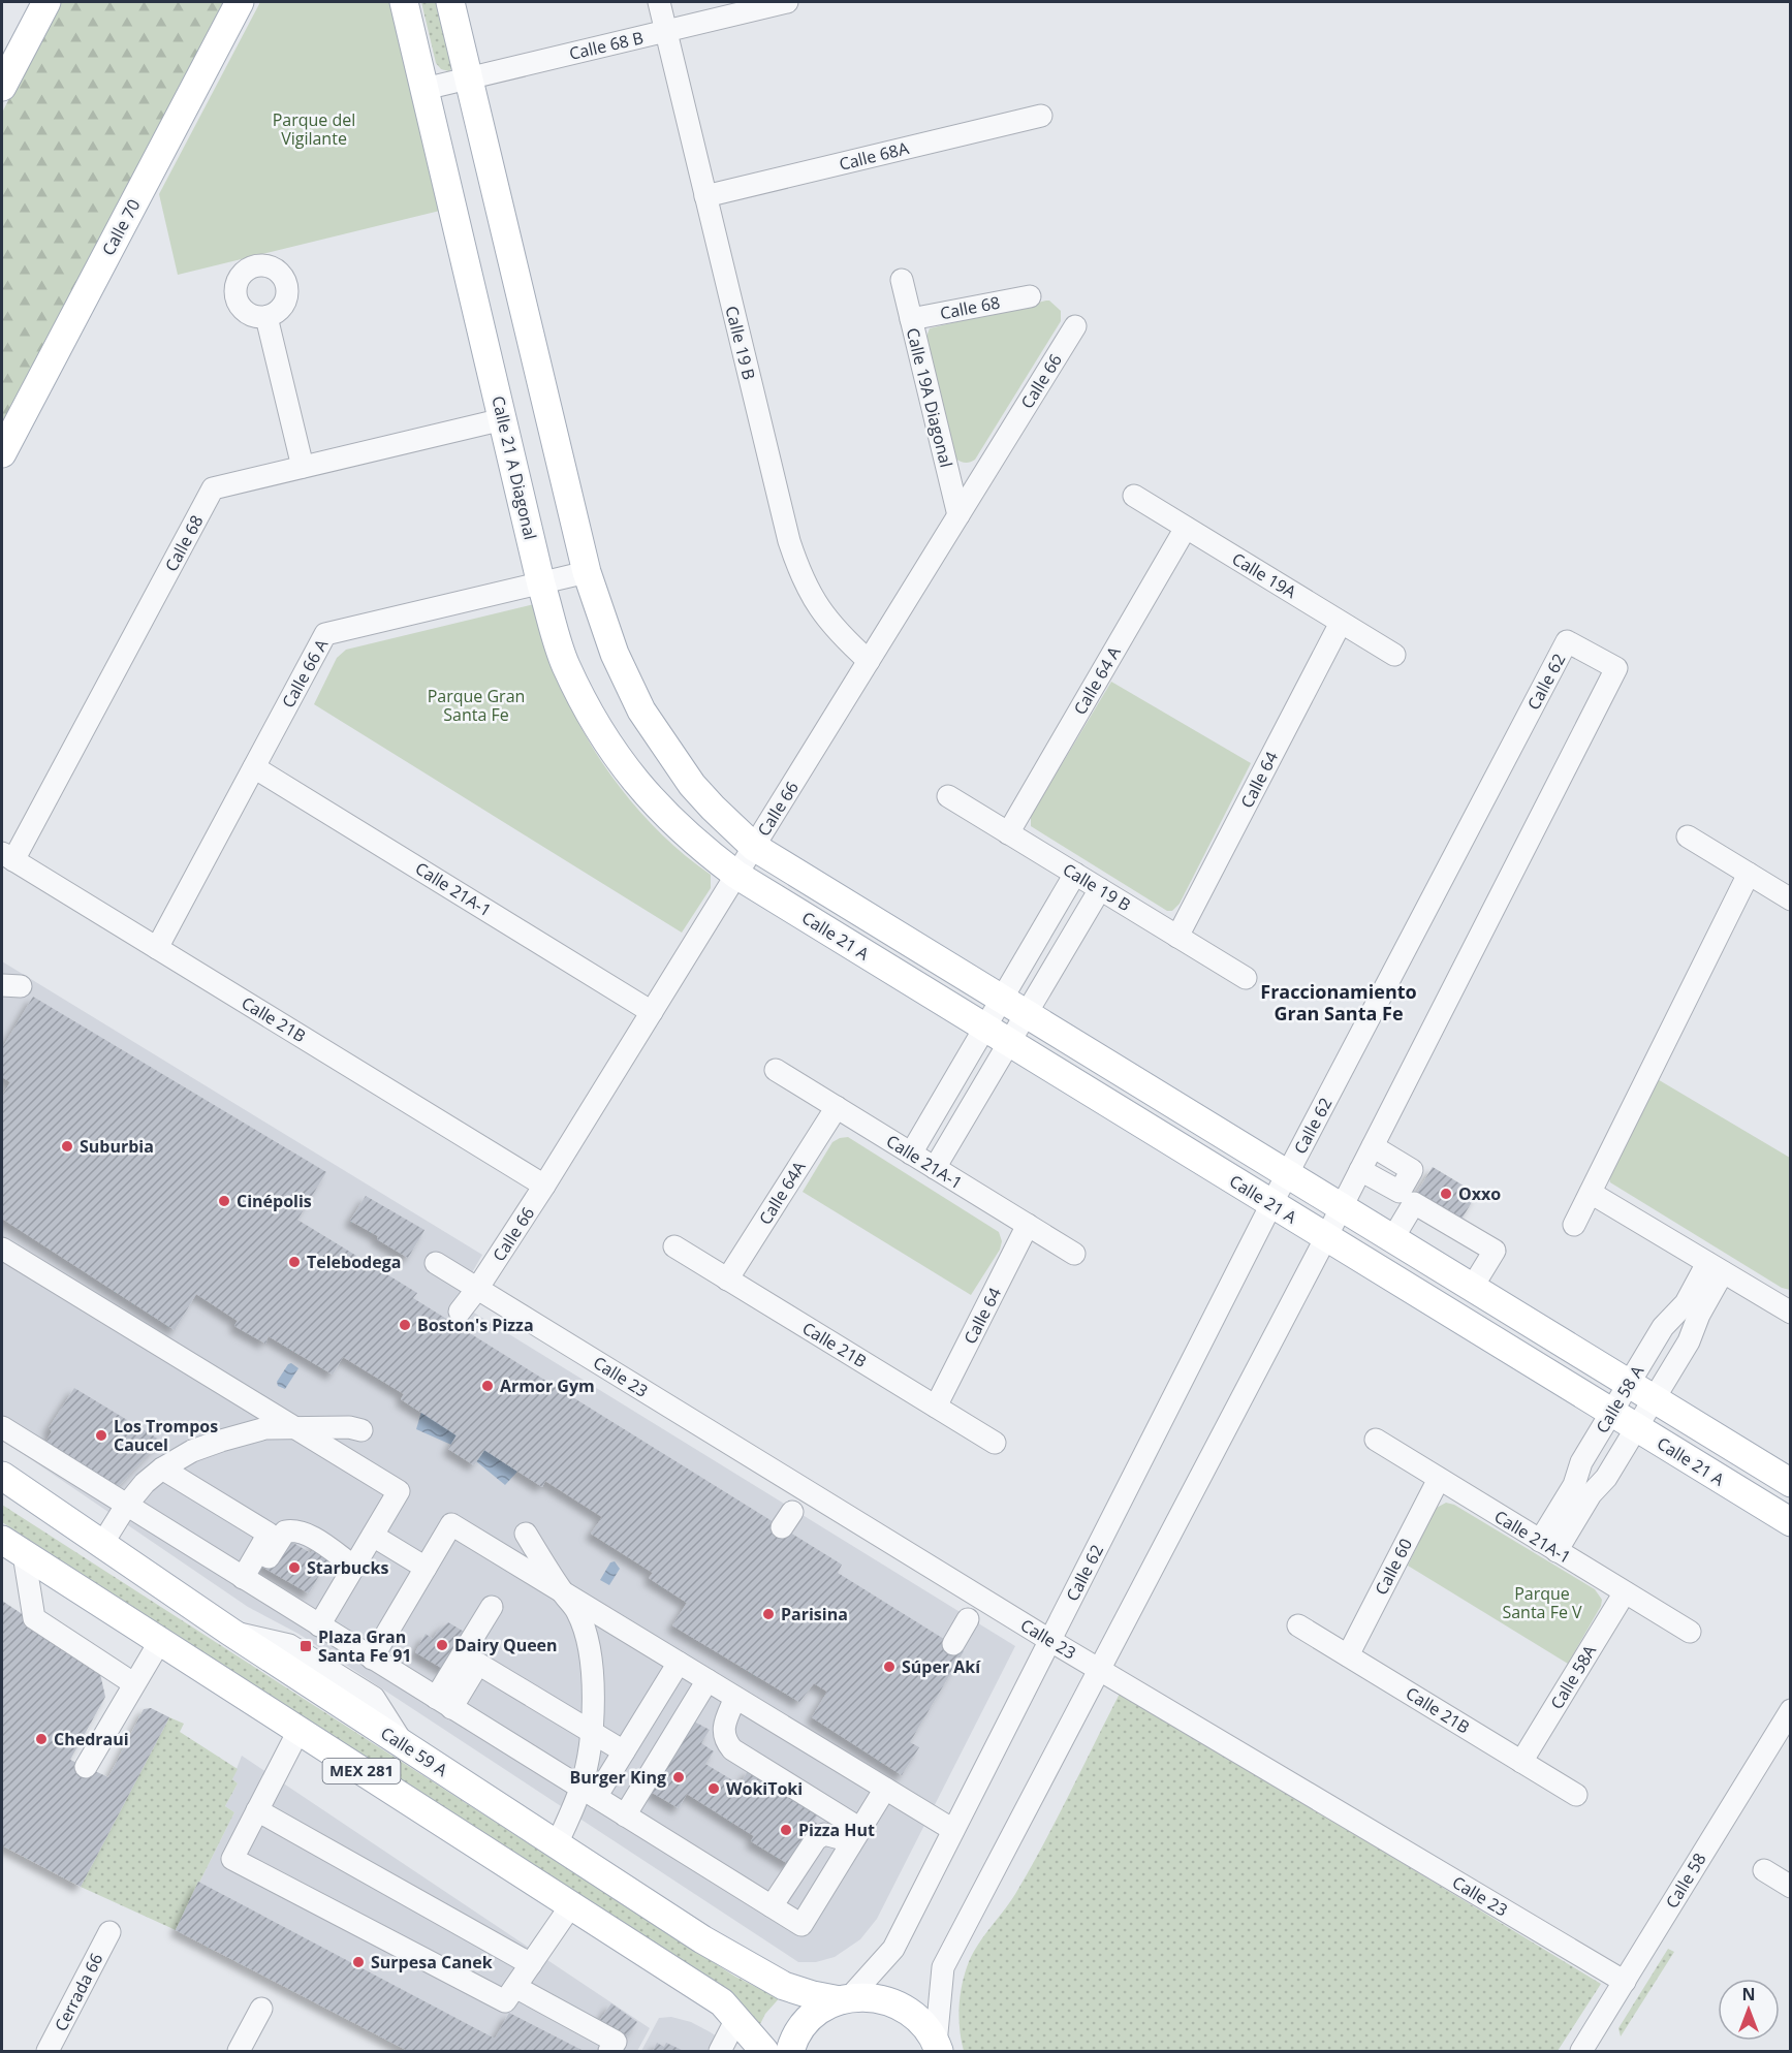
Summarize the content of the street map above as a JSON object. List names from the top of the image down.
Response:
{
  "streets": {
    "main road": [
      "Calle 70",
      "Calle 21 A Diagonal",
      "Calle 21 A",
      "Calle 59 A",
      "MEX 281"
    ],
    "street": [
      "Calle 68 B",
      "Calle 68A",
      "Calle 68",
      "Calle 19 B",
      "Calle 66",
      "Calle 19A Diagonal",
      "Calle 19A",
      "Calle 66 A",
      "Calle 64 A",
      "Calle 62",
      "Calle 64",
      "Calle 21A-1",
      "Calle 21B",
      "Calle 64A",
      "Calle 23",
      "Calle 58 A",
      "Calle 60",
      "Calle 58A",
      "Calle 58",
      "Cerrada 66"
    ]
  },
  "crossings": [
    ["Calle 68 B", "Calle 19 B"],
    ["Calle 68 B", "Calle 21 A Diagonal"],
    ["Calle 68A", "Calle 19 B"],
    ["Calle 68", "Calle 19A Diagonal"],
    ["Calle 68", "Calle 21 A Diagonal"],
    ["Calle 68", "Calle 21B"],
    ["Calle 19 B", "Calle 66"],
    ["Calle 19 B", "Calle 64 A"],
    ["Calle 19 B", "Calle 64"],
    ["Calle 66", "Calle 19A Diagonal"],
    ["Calle 66", "Calle 21 A Diagonal"],
    ["Calle 66", "Calle 21A-1"],
    ["Calle 66", "Calle 21 A"],
    ["Calle 66", "Calle 21B"],
    ["Calle 66", "Calle 23"],
    ["Calle 21 A Diagonal", "Calle 66 A"],
    ["Calle 21 A Diagonal", "Calle 21 A"],
    ["Calle 19A", "Calle 64 A"],
    ["Calle 19A", "Calle 64"],
    ["Calle 66 A", "Calle 21A-1"],
    ["Calle 66 A", "Calle 21B"],
    ["Calle 62", "Calle 21 A"],
    ["Calle 62", "Calle 23"],
    ["Calle 62", "Calle 59 A"],
    ["Calle 64", "Calle 21A-1"],
    ["Calle 64", "Calle 21B"],
    ["Calle 21A-1", "Calle 64A"],
    ["Calle 21A-1", "Calle 58 A"],
    ["Calle 21A-1", "Calle 60"],
    ["Calle 21A-1", "Calle 58A"],
    ["Calle 21 A", "Calle 58 A"],
    ["Calle 21B", "Calle 64A"],
    ["Calle 21B", "Calle 60"],
    ["Calle 21B", "Calle 58A"],
    ["Calle 23", "Calle 58"]
  ],
  "districts": ["Fraccionamiento Gran Santa Fe"],
  "parks": ["Parque del Vigilante", "Parque Gran Santa Fe", "Parque Santa Fe V"],
  "places": {
    "other": [
      "Suburbia",
      "Oxxo",
      "Cinépolis",
      "Telebodega",
      "Boston's Pizza",
      "Armor Gym",
      "Los Trompos Caucel",
      "Starbucks",
      "Parisina",
      "Dairy Queen",
      "Súper Akí",
      "Chedraui",
      "Burger King",
      "WokiToki",
      "Pizza Hut",
      "Surpesa Canek"
    ],
    "transit": ["Plaza Gran Santa Fe 91"]
  },
  "north": "top"
}
